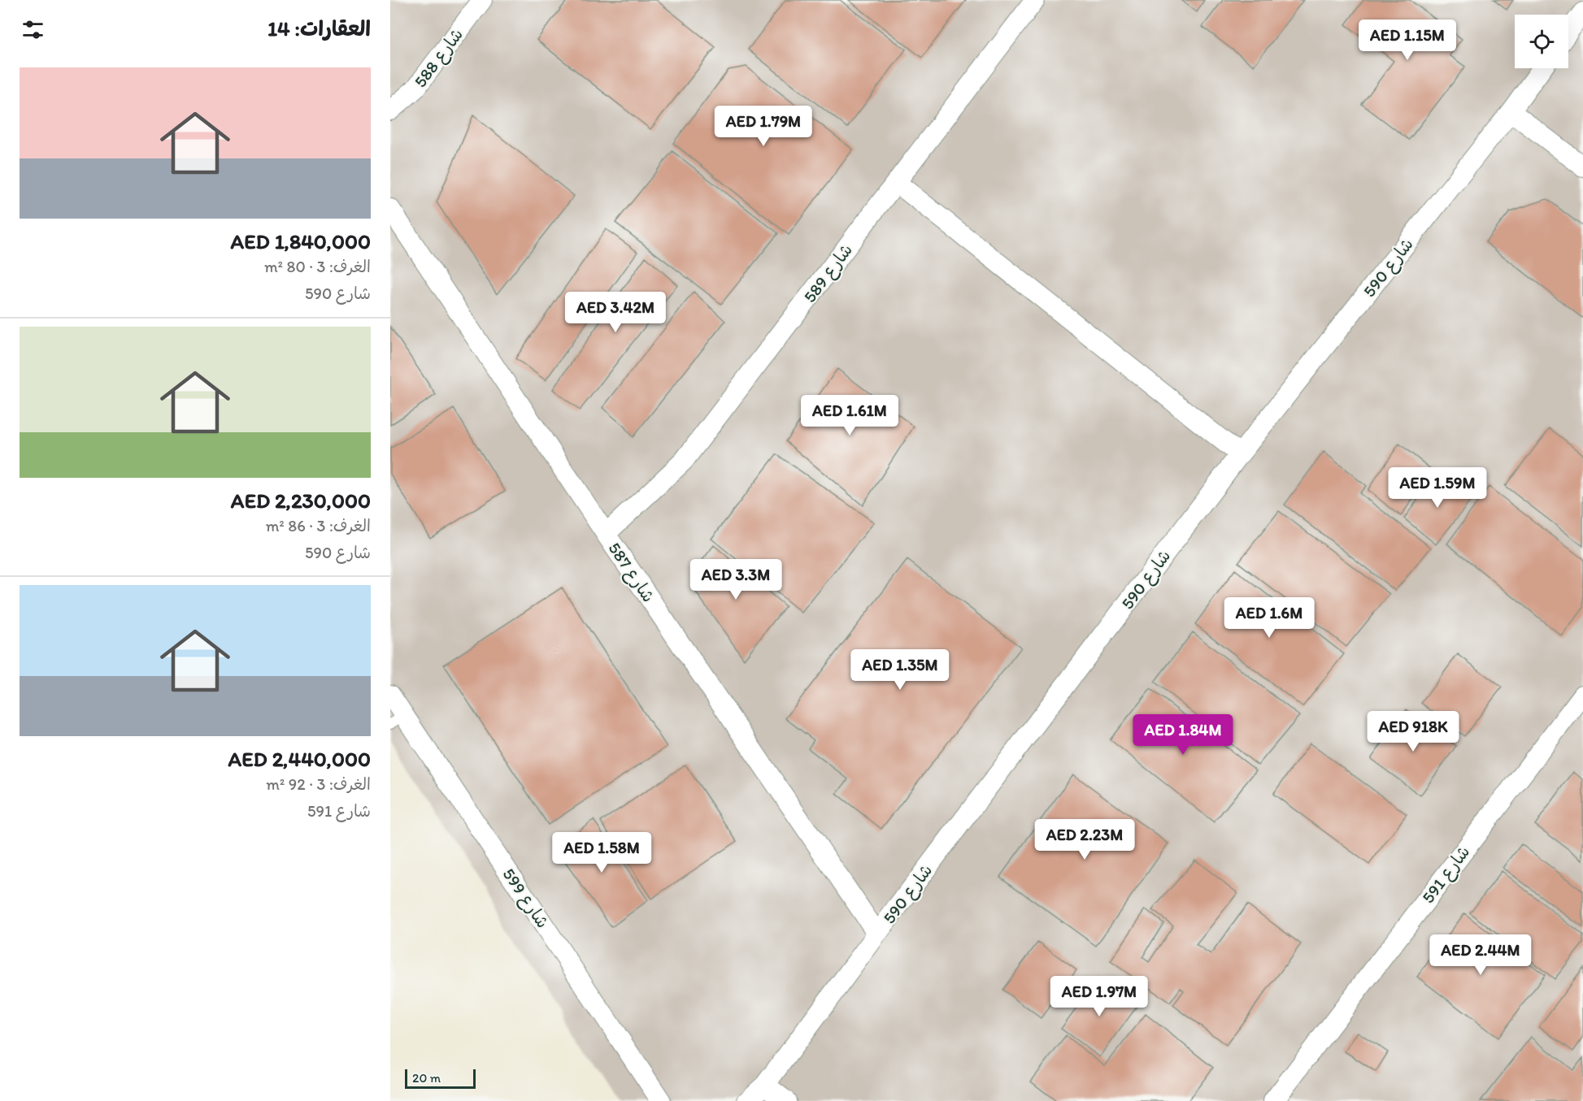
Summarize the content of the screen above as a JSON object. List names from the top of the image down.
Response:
{
  "streets": {
    "street": [
      "شارع 588",
      "شارع 590",
      "شارع 589",
      "شارع 587",
      "شارع 591",
      "شارع 599"
    ]
  },
  "crossings": [
    ["شارع 590", "شارع 587"],
    ["شارع 589", "شارع 587"]
  ],
  "scale_bar": "20 m",
  "page": {
    "heading": "العقارات: 14",
    "price": [
      "AED 1.15M",
      "AED 1.79M",
      "AED 3.42M",
      "AED 1.61M",
      "AED 1.59M",
      "AED 3.3M",
      "AED 1.6M",
      "AED 1.35M",
      "AED 918K",
      "AED 1.84M",
      "AED 2.23M",
      "AED 1.58M",
      "AED 2.44M",
      "AED 1.97M"
    ],
    "list": [
      {
        "name": "AED 1,840,000",
        "note": "الغرف: 3 · 80 m² · شارع 590"
      },
      {
        "name": "AED 2,230,000",
        "note": "الغرف: 3 · 86 m² · شارع 590"
      },
      {
        "name": "AED 2,440,000",
        "note": "الغرف: 3 · 92 m² · شارع 591"
      }
    ],
    "scale": "20 m"
  }
}
